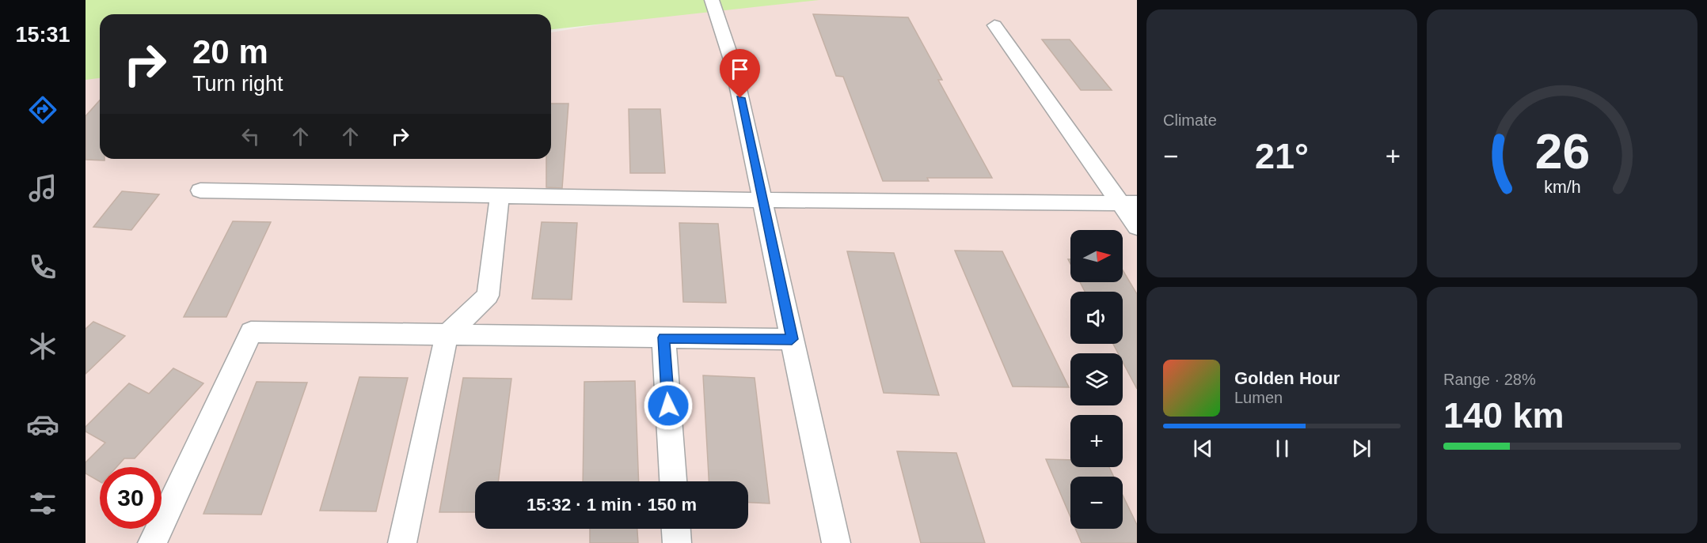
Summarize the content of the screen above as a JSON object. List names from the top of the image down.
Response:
{
  "north": "right",
  "page": {
    "tabs": "15:31",
    "tile": [
      "Climate",
      ["Range · 28%", "140 km"]
    ],
    "turn": ["20 m", "Turn right"],
    "heat": ["−", "21°", "+"],
    "map_buttons": ["+", "−"],
    "song": ["Golden Hour", "Lumen"],
    "limit": "30",
    "trip": "15:32 · 1 min · 150 m",
    "gauge": ["26", "km/h"]
  }
}
